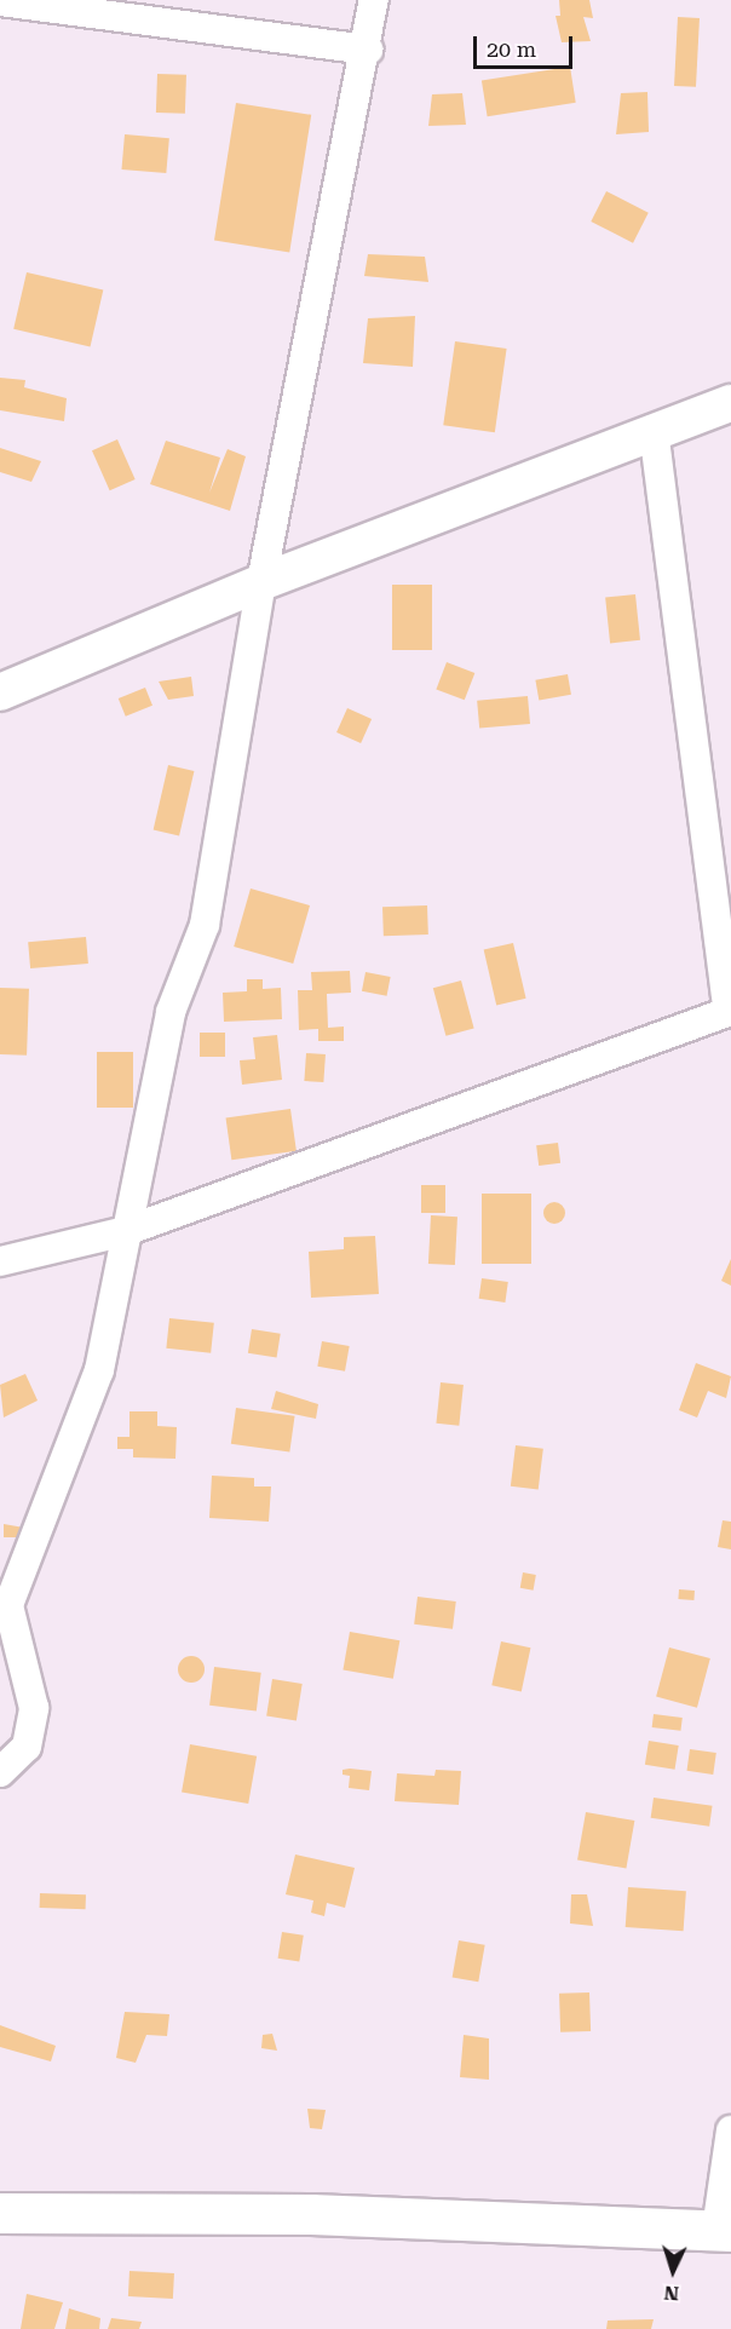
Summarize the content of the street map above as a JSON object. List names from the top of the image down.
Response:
{
  "scale_bar": "20 m",
  "north": "bottom"
}
